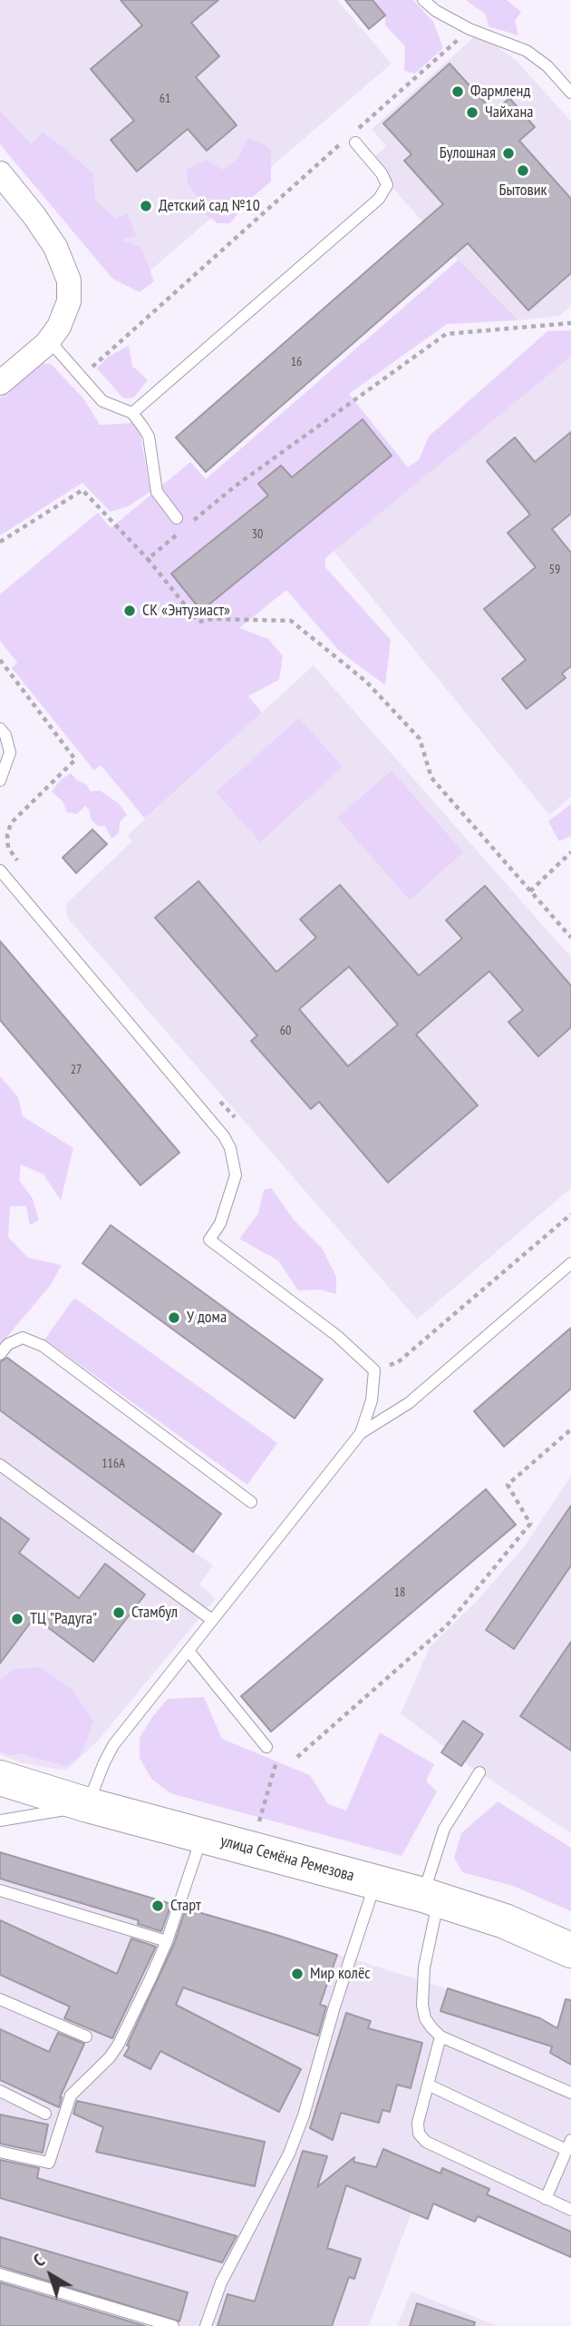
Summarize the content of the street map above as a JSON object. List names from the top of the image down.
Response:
{
  "streets": {
    "main road": ["улица Семёна Ремезова"]
  },
  "places": [
    "Фармленд",
    "Чайхана",
    "Булошная",
    "Бытовик",
    "Детский сад №10",
    "СК «Энтузиаст»",
    "У дома",
    "Стамбул",
    "ТЦ \"Радуга\"",
    "Старт",
    "Мир колёс"
  ],
  "house_numbers": [
    "61",
    "16",
    "30",
    "59",
    "60",
    "27",
    "116А",
    "18"
  ],
  "north": "top left"
}
